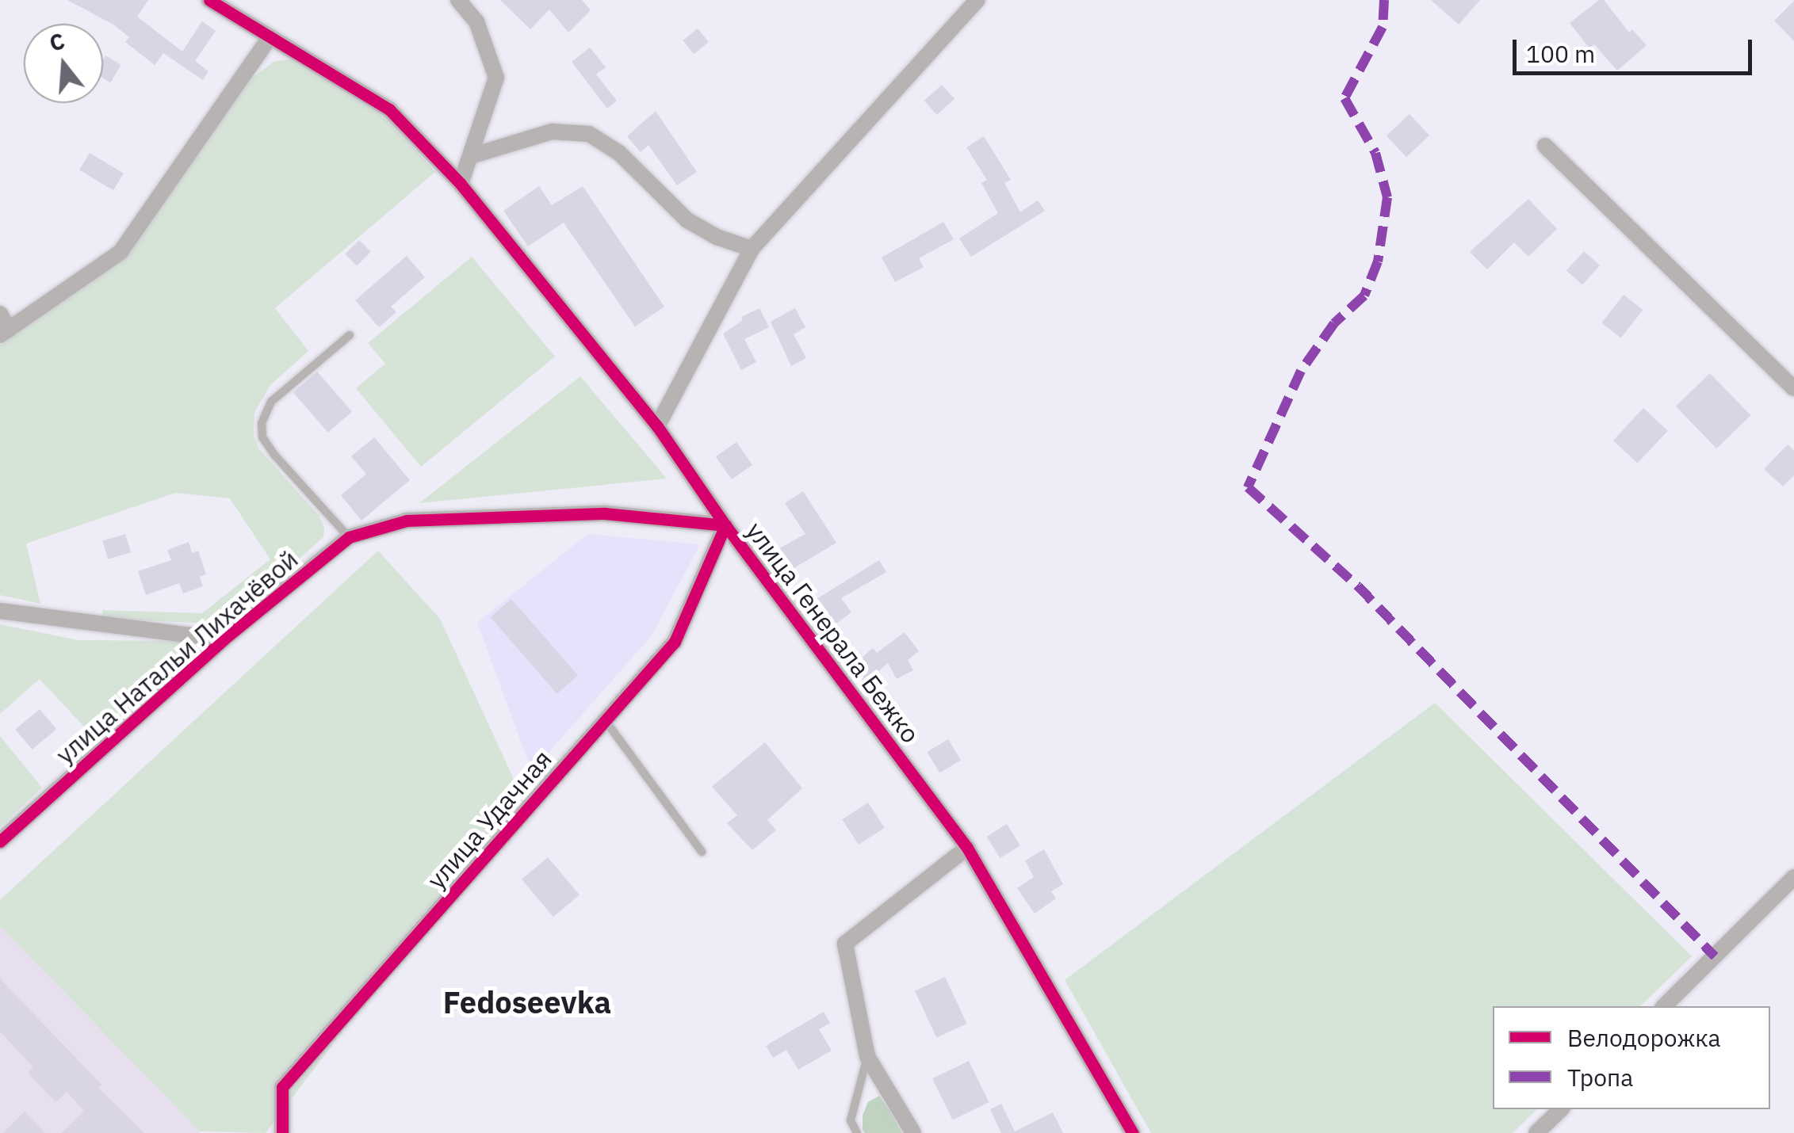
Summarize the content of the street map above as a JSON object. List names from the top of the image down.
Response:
{
  "streets": {
    "street": ["улица Генерала Бежко", "улица Натальи Лихачёвой", "улица Удачная"]
  },
  "crossings": [
    ["улица Генерала Бежко", "улица Натальи Лихачёвой"],
    ["улица Генерала Бежко", "улица Удачная"],
    ["улица Натальи Лихачёвой", "улица Удачная"]
  ],
  "districts": ["Fedoseevka"],
  "legend": ["Велодорожка", "Тропа"],
  "scale_bar": "100 m",
  "north": "top"
}
